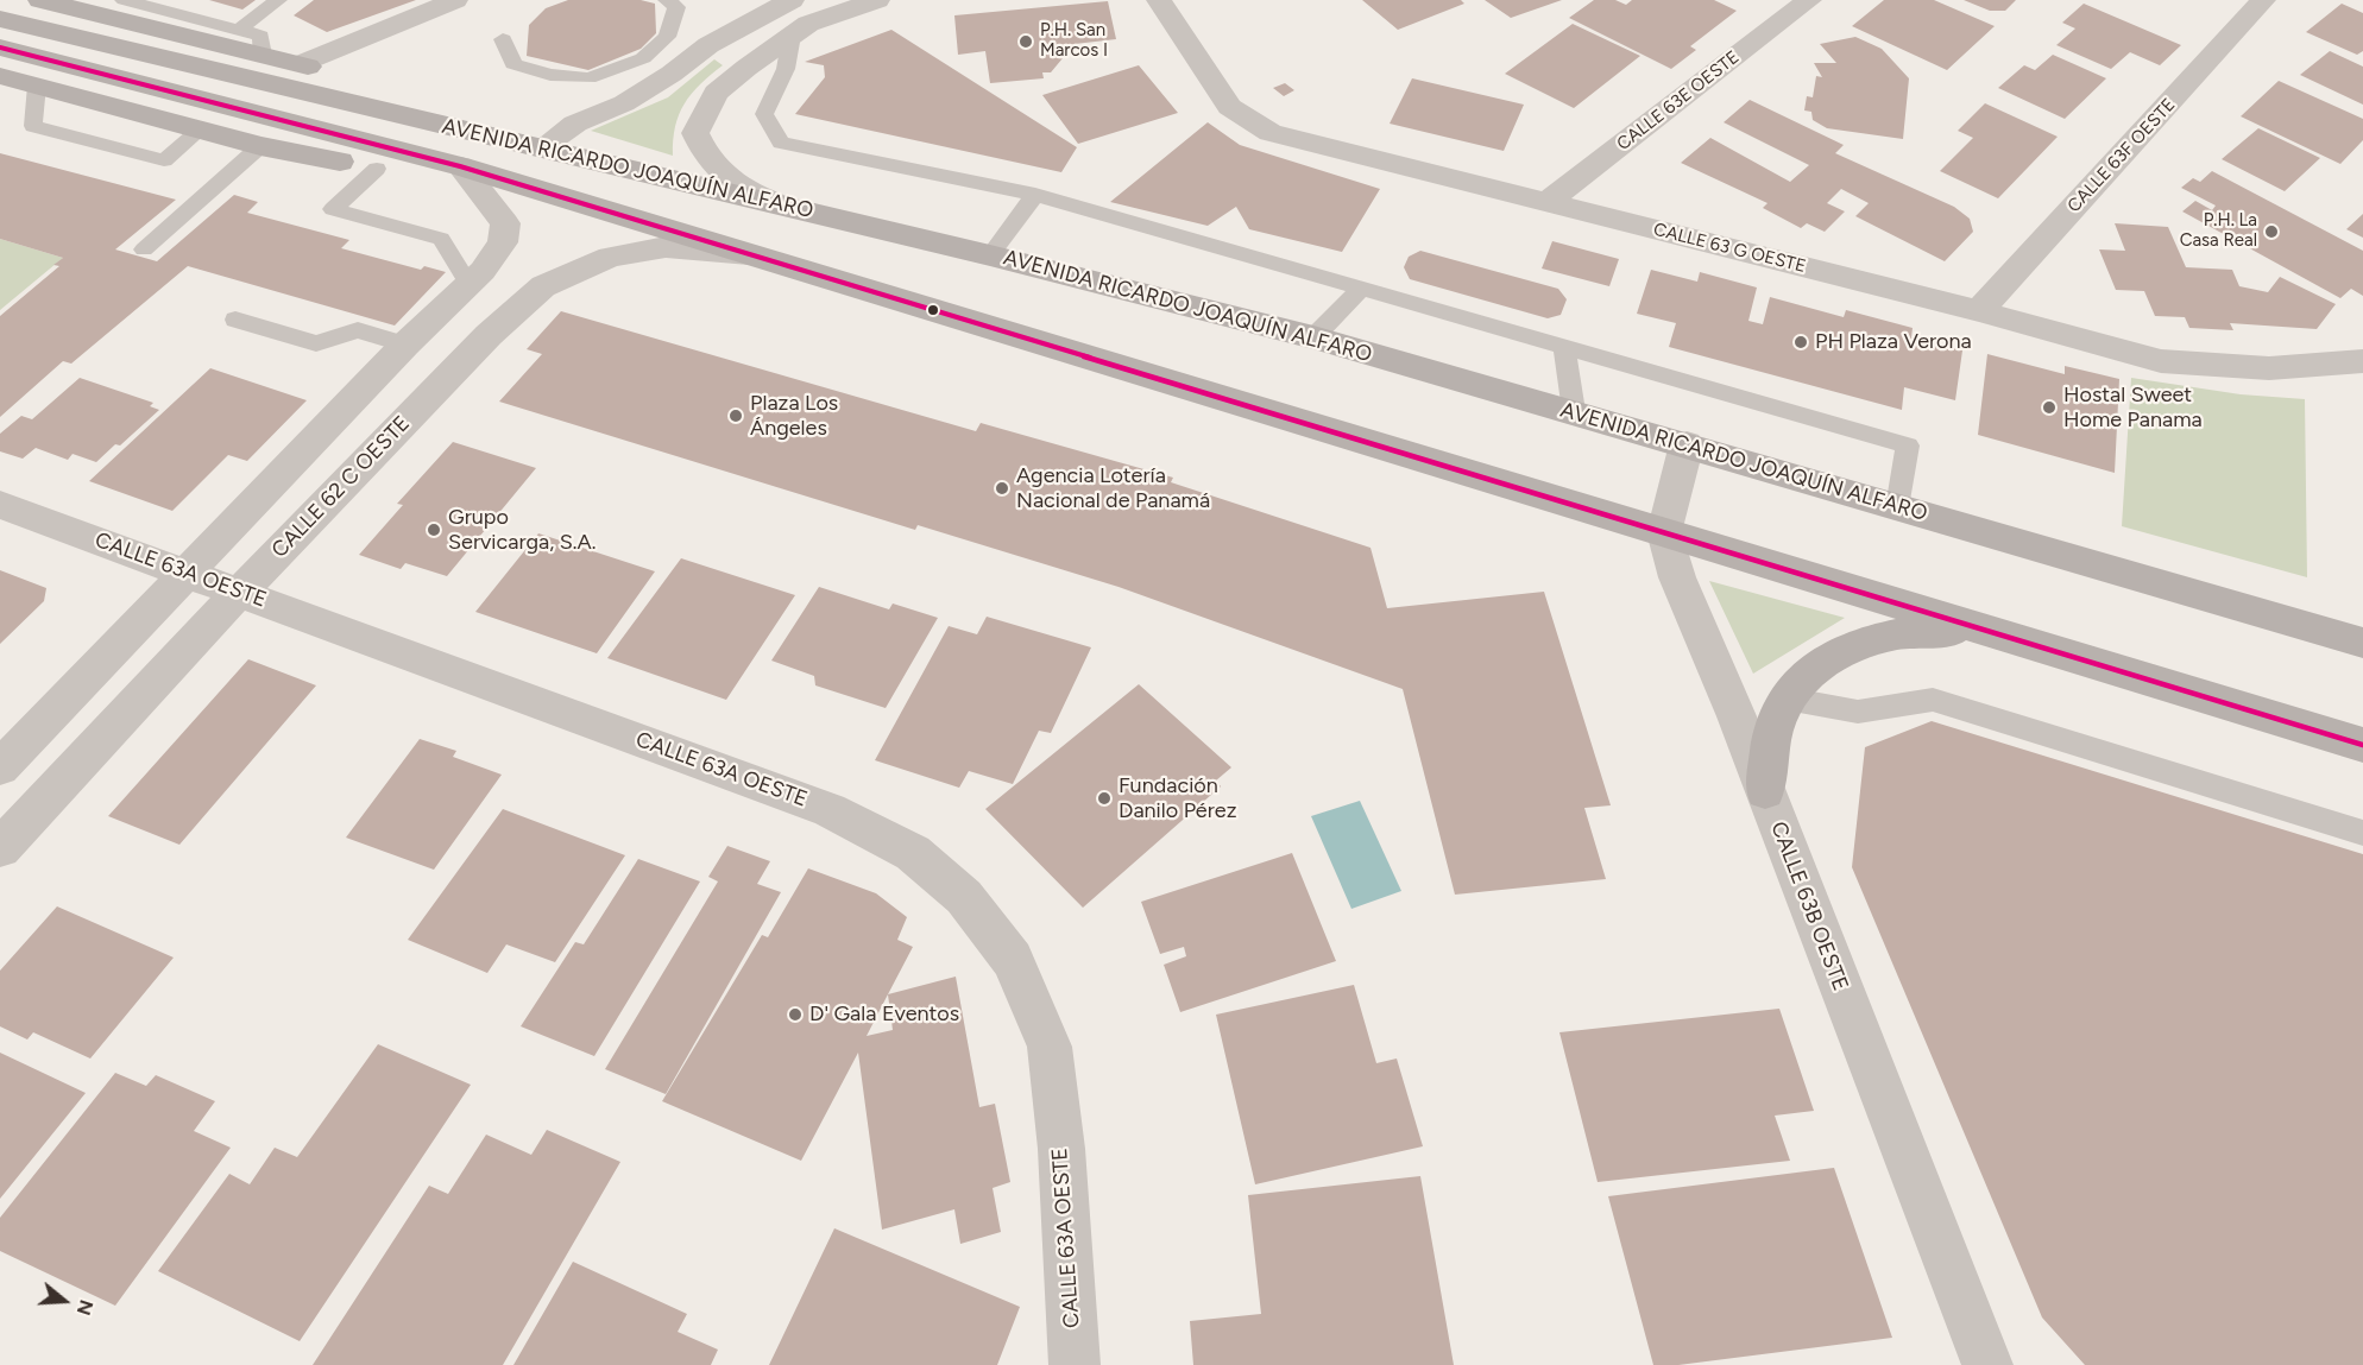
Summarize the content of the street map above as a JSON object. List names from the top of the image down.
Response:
{
  "streets": {
    "main road": ["AVENIDA RICARDO JOAQUÍN ALFARO"],
    "street": [
      "CALLE 63E OESTE",
      "CALLE 63F OESTE",
      "CALLE 63 G OESTE",
      "CALLE 62 C OESTE",
      "CALLE 63A OESTE",
      "CALLE 63B OESTE"
    ]
  },
  "crossings": [
    ["CALLE 63E OESTE", "CALLE 63 G OESTE"],
    ["CALLE 63F OESTE", "CALLE 63 G OESTE"],
    ["AVENIDA RICARDO JOAQUÍN ALFARO", "CALLE 62 C OESTE"],
    ["AVENIDA RICARDO JOAQUÍN ALFARO", "CALLE 63B OESTE"],
    ["CALLE 62 C OESTE", "CALLE 63A OESTE"]
  ],
  "places": [
    "P.H. San Marcos I",
    "P.H. La Casa Real",
    "PH Plaza Verona",
    "Hostal Sweet Home Panama",
    "Plaza Los Ángeles",
    "Agencia Lotería Nacional de Panamá",
    "Grupo Servicarga, S.A.",
    "Fundación Danilo Pérez",
    "D' Gala Eventos"
  ],
  "north": "right"
}
